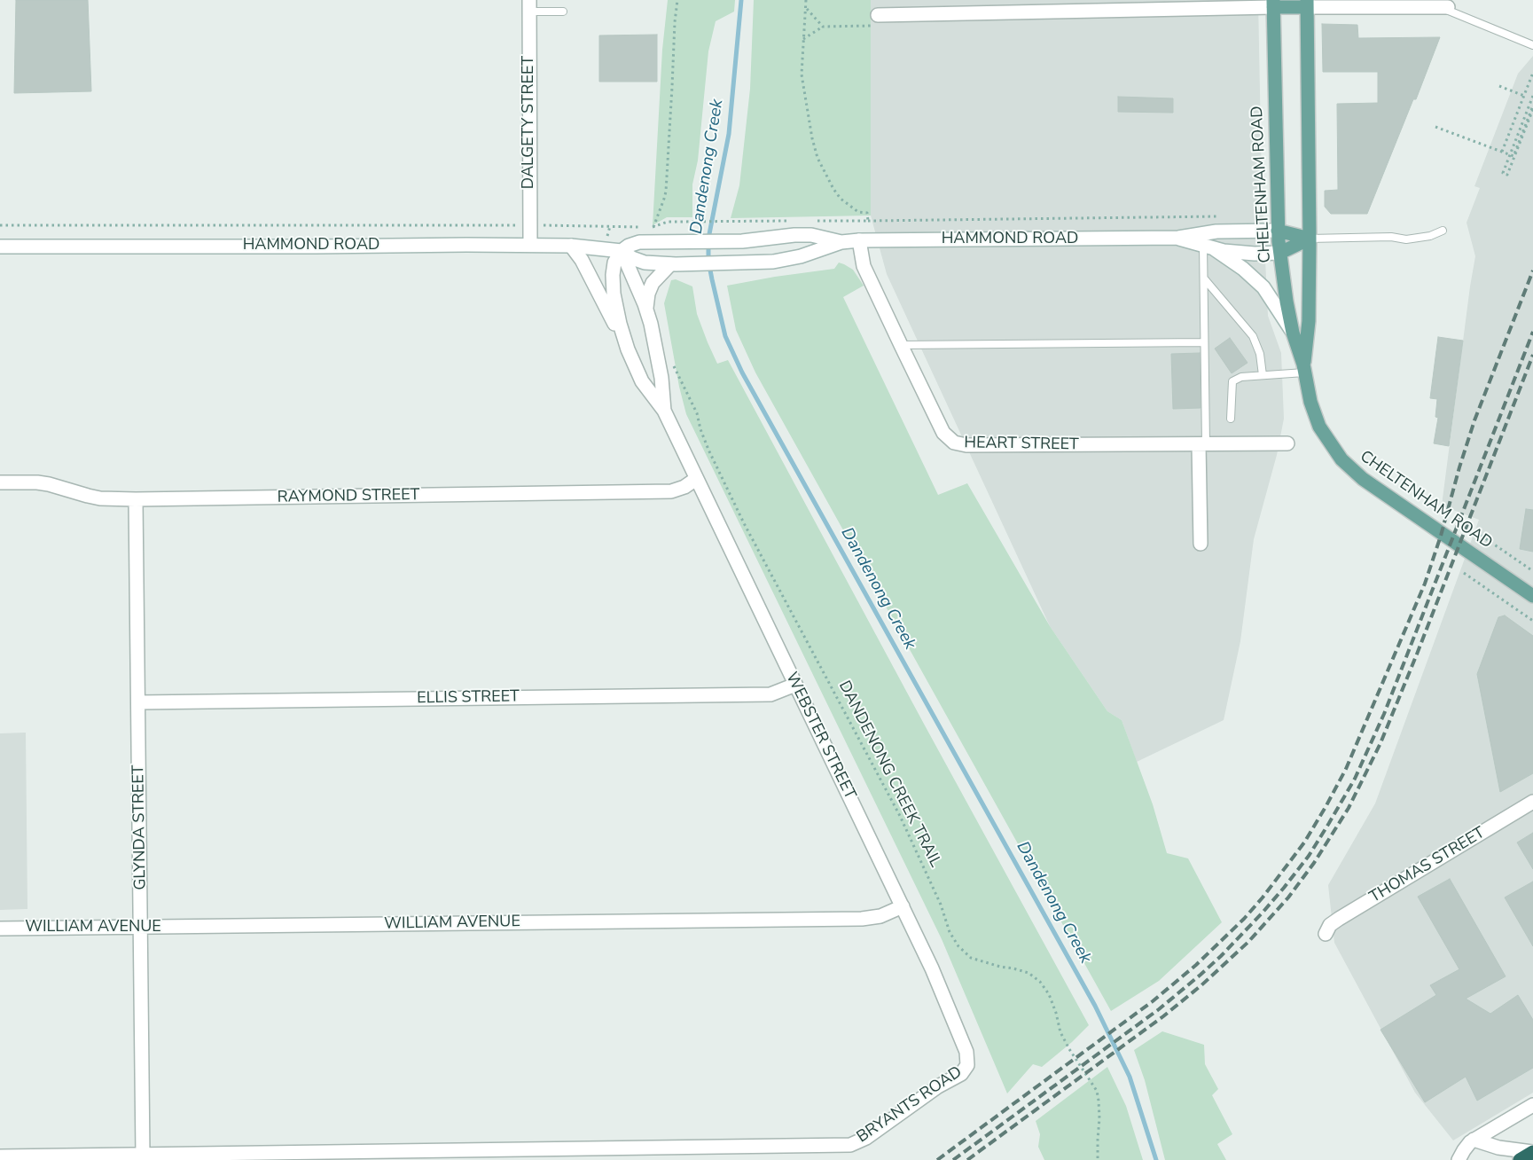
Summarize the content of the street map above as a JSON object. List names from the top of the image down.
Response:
{
  "streets": {
    "main road": ["CHELTENHAM ROAD"],
    "street": [
      "DALGETY STREET",
      "HAMMOND ROAD",
      "HEART STREET",
      "RAYMOND STREET",
      "ELLIS STREET",
      "WEBSTER STREET",
      "GLYNDA STREET",
      "THOMAS STREET",
      "WILLIAM AVENUE",
      "BRYANTS ROAD"
    ],
    "path": ["DANDENONG CREEK TRAIL"]
  },
  "crossings": [
    ["DALGETY STREET", "HAMMOND ROAD"],
    ["CHELTENHAM ROAD", "HAMMOND ROAD"],
    ["HAMMOND ROAD", "HEART STREET"],
    ["HAMMOND ROAD", "WEBSTER STREET"],
    ["RAYMOND STREET", "WEBSTER STREET"],
    ["RAYMOND STREET", "GLYNDA STREET"],
    ["ELLIS STREET", "WEBSTER STREET"],
    ["ELLIS STREET", "GLYNDA STREET"],
    ["WEBSTER STREET", "WILLIAM AVENUE"],
    ["WEBSTER STREET", "BRYANTS ROAD"],
    ["GLYNDA STREET", "WILLIAM AVENUE"],
    ["GLYNDA STREET", "BRYANTS ROAD"]
  ],
  "water": ["Dandenong Creek"]
}
